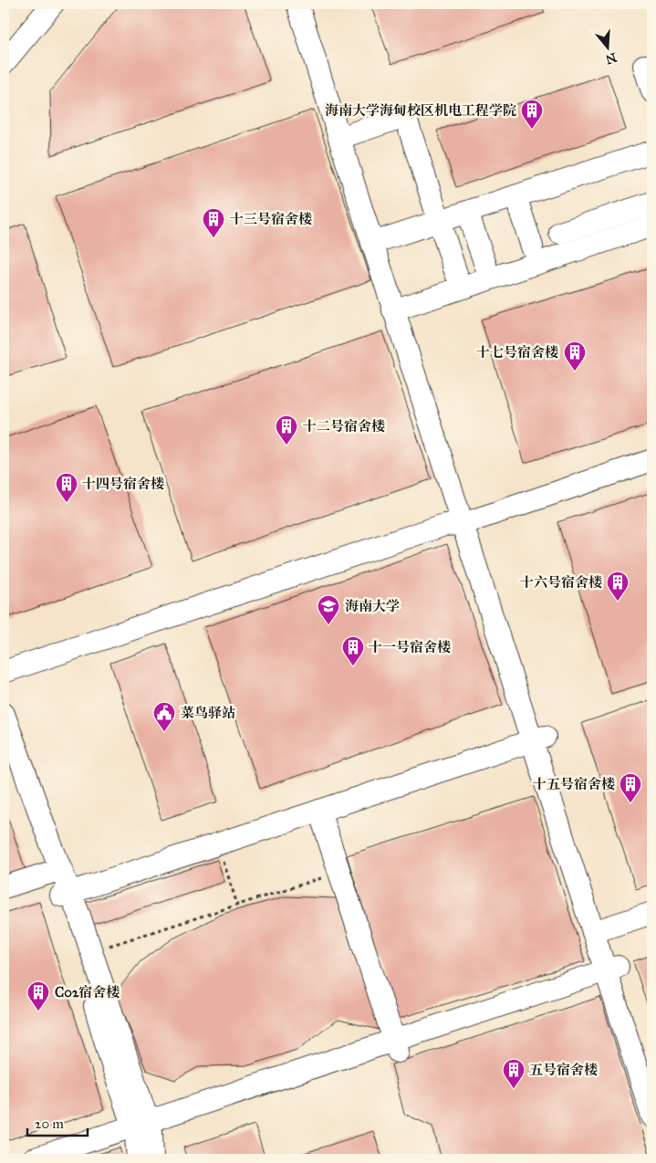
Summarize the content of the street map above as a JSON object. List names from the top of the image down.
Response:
{
  "places": {
    "building": [
      "海南大学海甸校区机电工程学院",
      "十三号宿舍楼",
      "十七号宿舍楼",
      "十二号宿舍楼",
      "十四号宿舍楼",
      "十六号宿舍楼",
      "十一号宿舍楼",
      "十五号宿舍楼",
      "C02宿舍楼",
      "五号宿舍楼"
    ],
    "school or university": ["海南大学"],
    "public building": ["菜鸟驿站"]
  },
  "scale_bar": "20 m",
  "north": "bottom"
}
